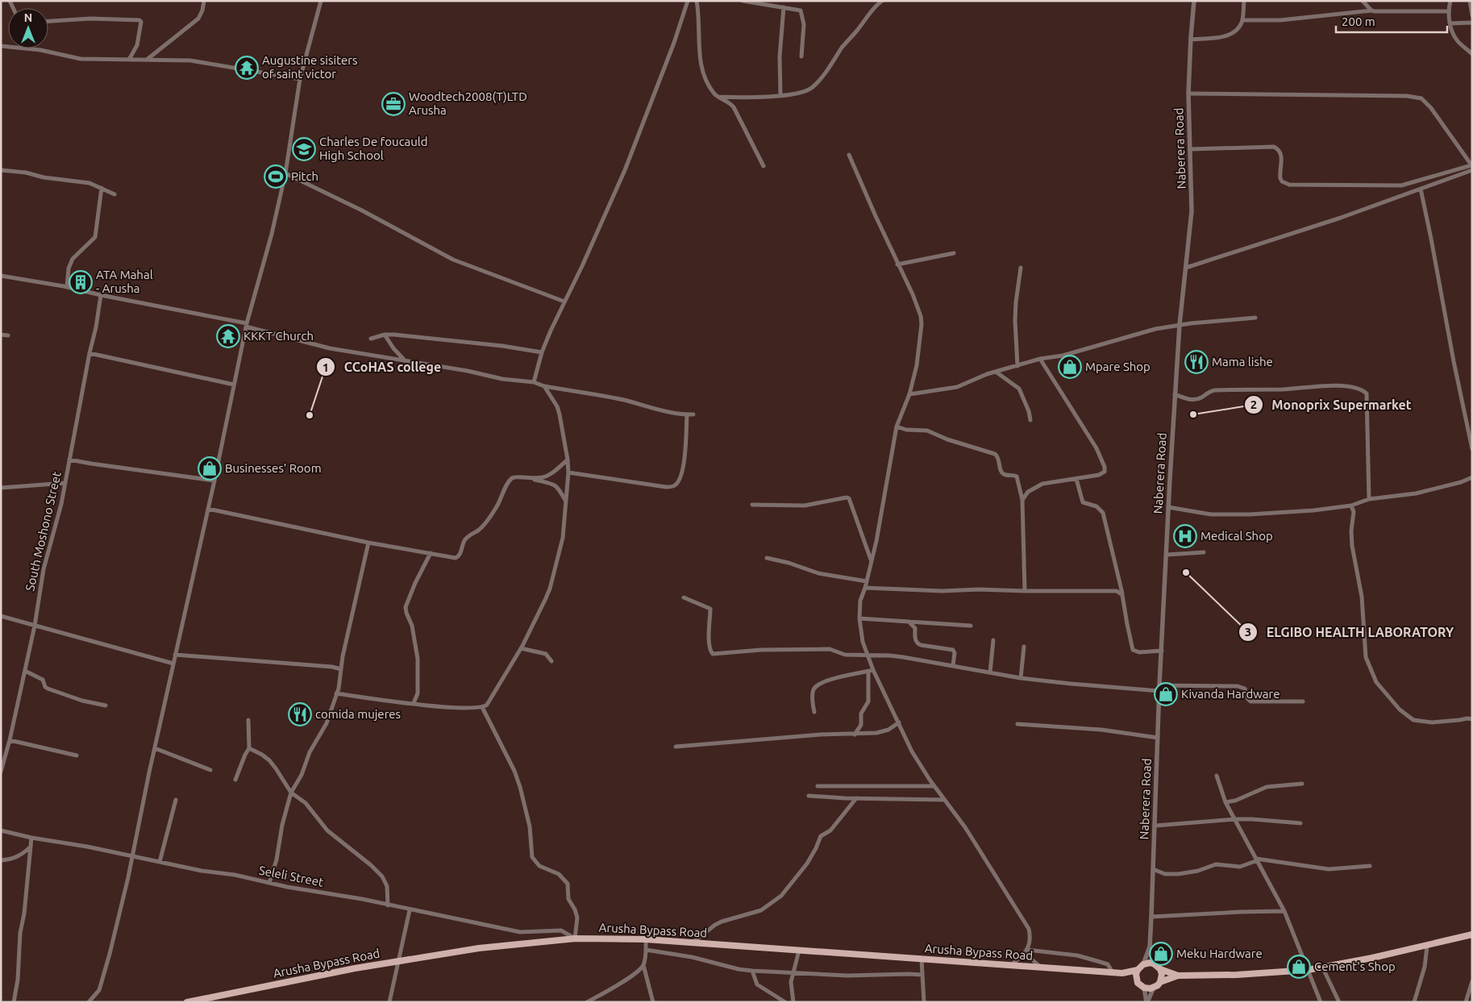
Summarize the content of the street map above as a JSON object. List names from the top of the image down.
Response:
{
  "streets": {
    "main road": ["Arusha Bypass Road"],
    "street": ["Naberera Road", "South Moshono Street", "Seleli Street"]
  },
  "crossings": [
    ["Naberera Road", "Arusha Bypass Road"],
    ["Seleli Street", "Arusha Bypass Road"]
  ],
  "places": {
    "temple": ["Augustine sisiters of saint victor", "KKKT Church"],
    "office": ["Woodtech2008(T)LTD Arusha"],
    "school or university": ["Charles De foucauld High School"],
    "sports": ["Pitch"],
    "building": ["ATA Mahal - Arusha"],
    "restaurant": ["Mama lishe", "comida mujeres"],
    "shop": [
      "Mpare Shop",
      "Businesses' Room",
      "Kivanda Hardware",
      "Meku Hardware",
      "Cement's Shop"
    ],
    "other": ["Monoprix Supermarket", "CCoHAS college", "ELGIBO HEALTH LABORATORY"],
    "hospital": ["Medical Shop"]
  },
  "scale_bar": "200 m",
  "north": "top"
}
